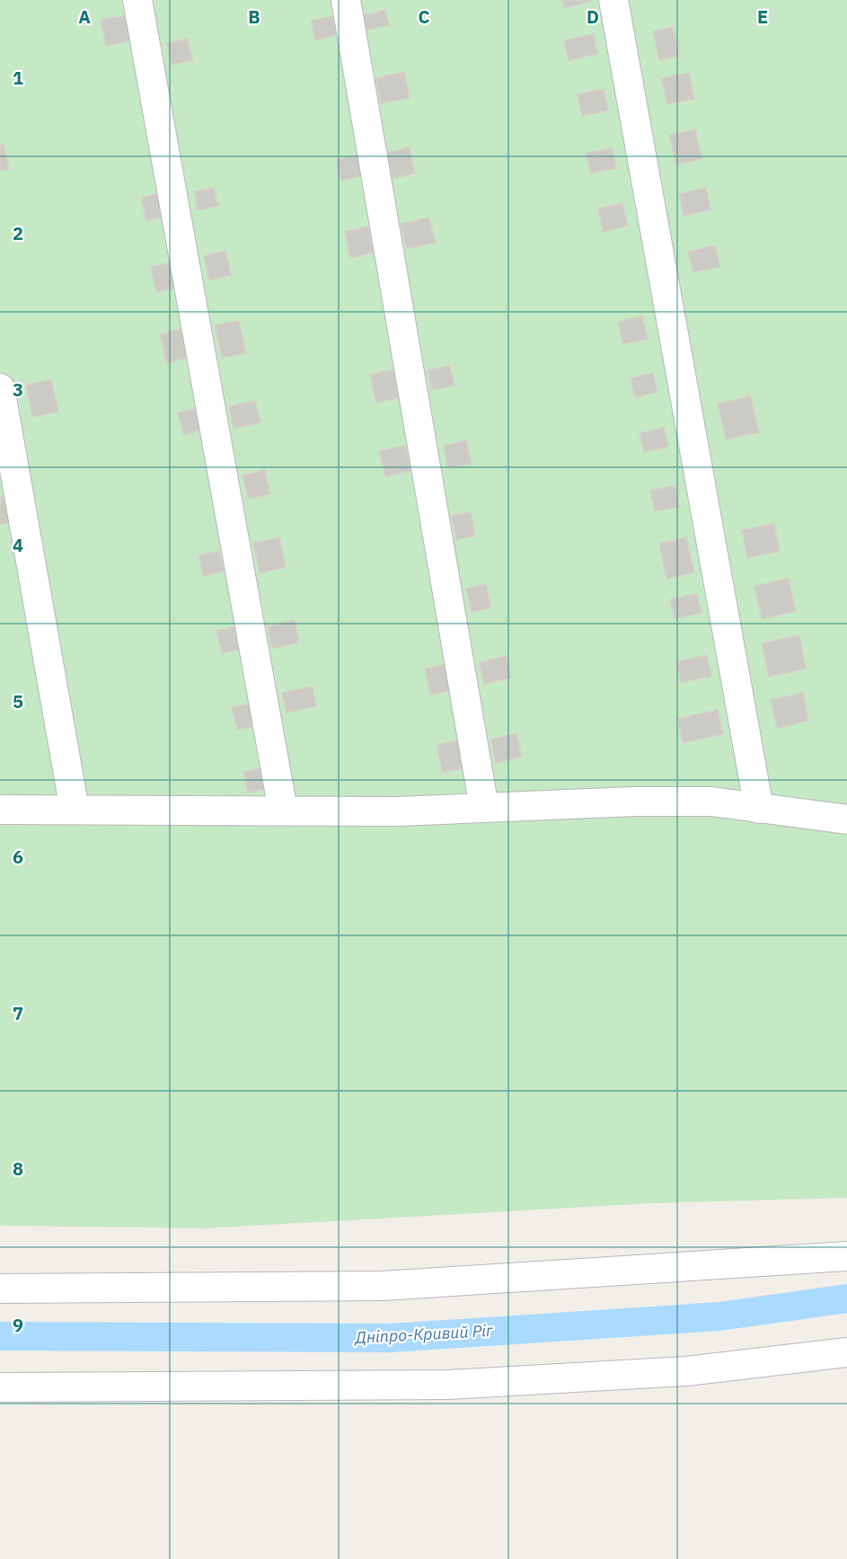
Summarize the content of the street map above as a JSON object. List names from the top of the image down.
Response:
{
  "water": ["Дніпро-Кривий Ріг"],
  "grid": {
    "columns": [
      "A",
      "B",
      "C",
      "D",
      "E"
    ],
    "rows": [
      "1",
      "2",
      "3",
      "4",
      "5",
      "6",
      "7",
      "8",
      "9"
    ]
  }
}
